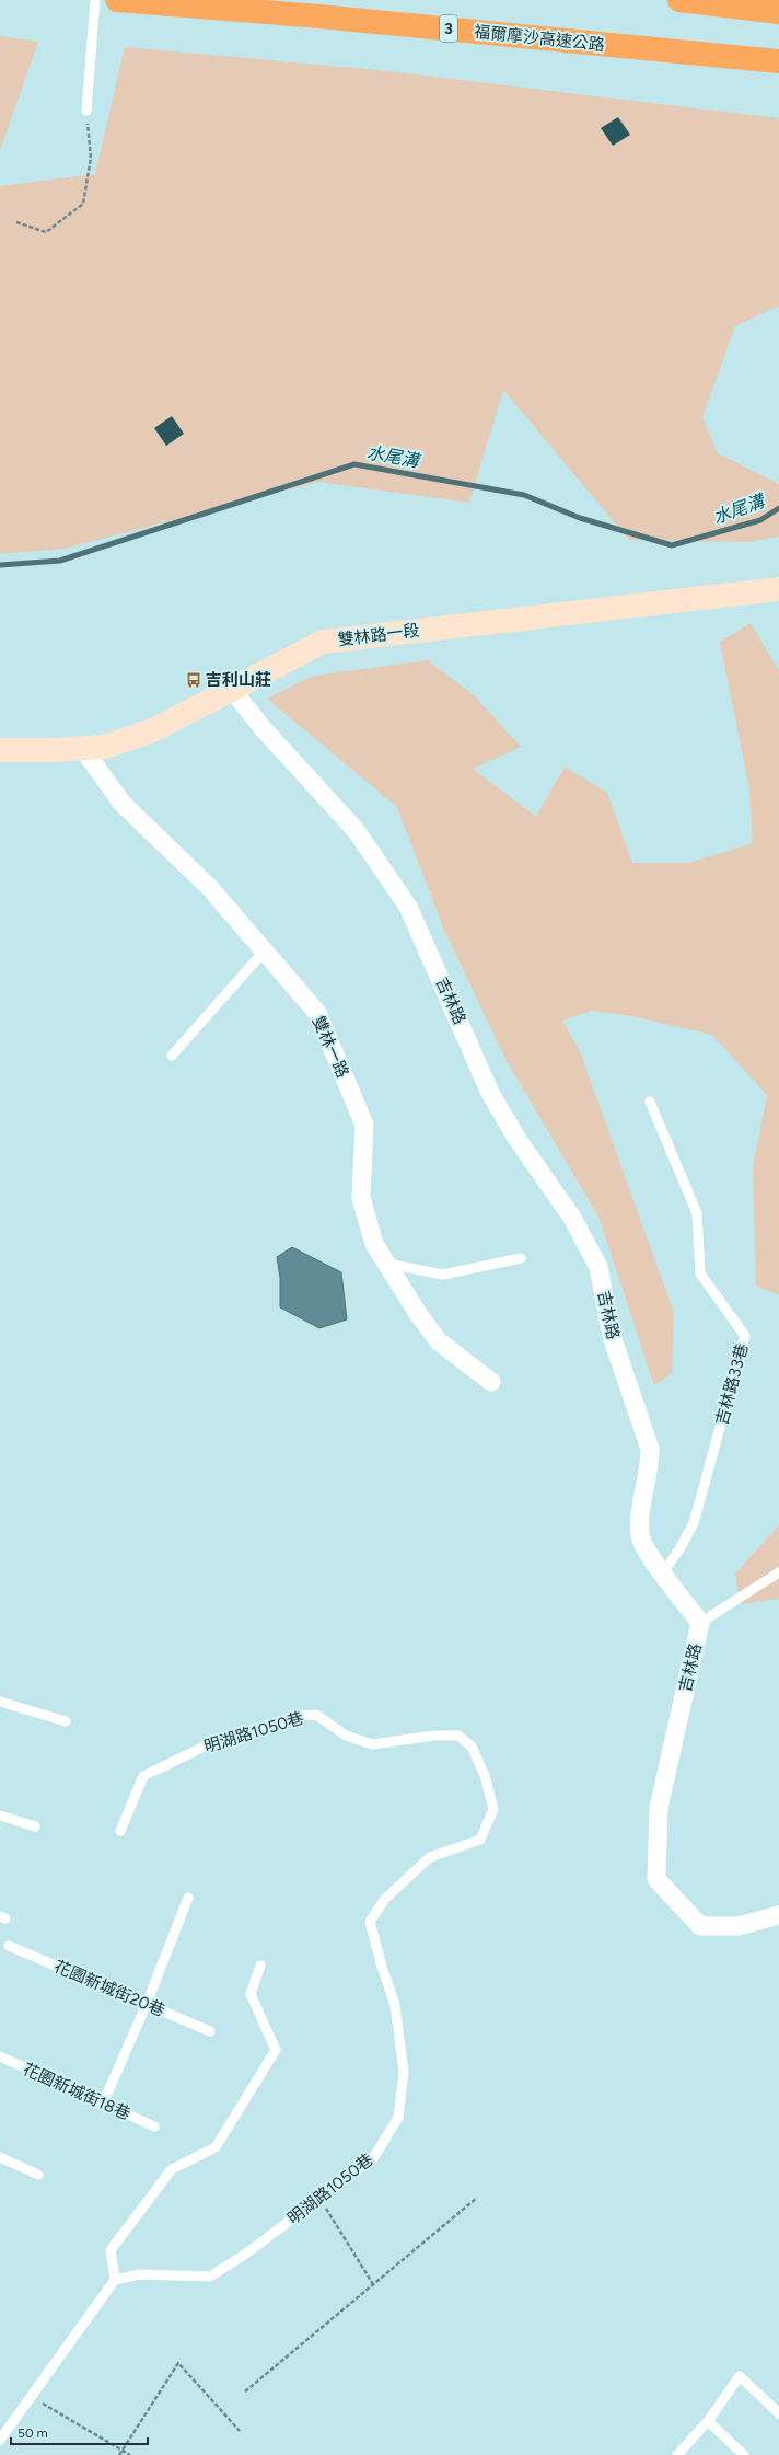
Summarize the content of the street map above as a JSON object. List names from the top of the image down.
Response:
{
  "streets": {
    "highway": ["3", "福爾摩沙高速公路"],
    "street": ["雙林路一段", "吉林路", "雙林一路"],
    "lane": [
      "吉林路33巷",
      "明湖路1050巷",
      "花園新城街20巷",
      "花園新城街18巷"
    ]
  },
  "crossings": [
    ["雙林路一段", "吉林路"],
    ["雙林路一段", "雙林一路"],
    ["吉林路", "吉林路33巷"]
  ],
  "water": ["水尾溝"],
  "places": {
    "bus stop": ["吉利山莊"]
  },
  "scale_bar": "50 m"
}
